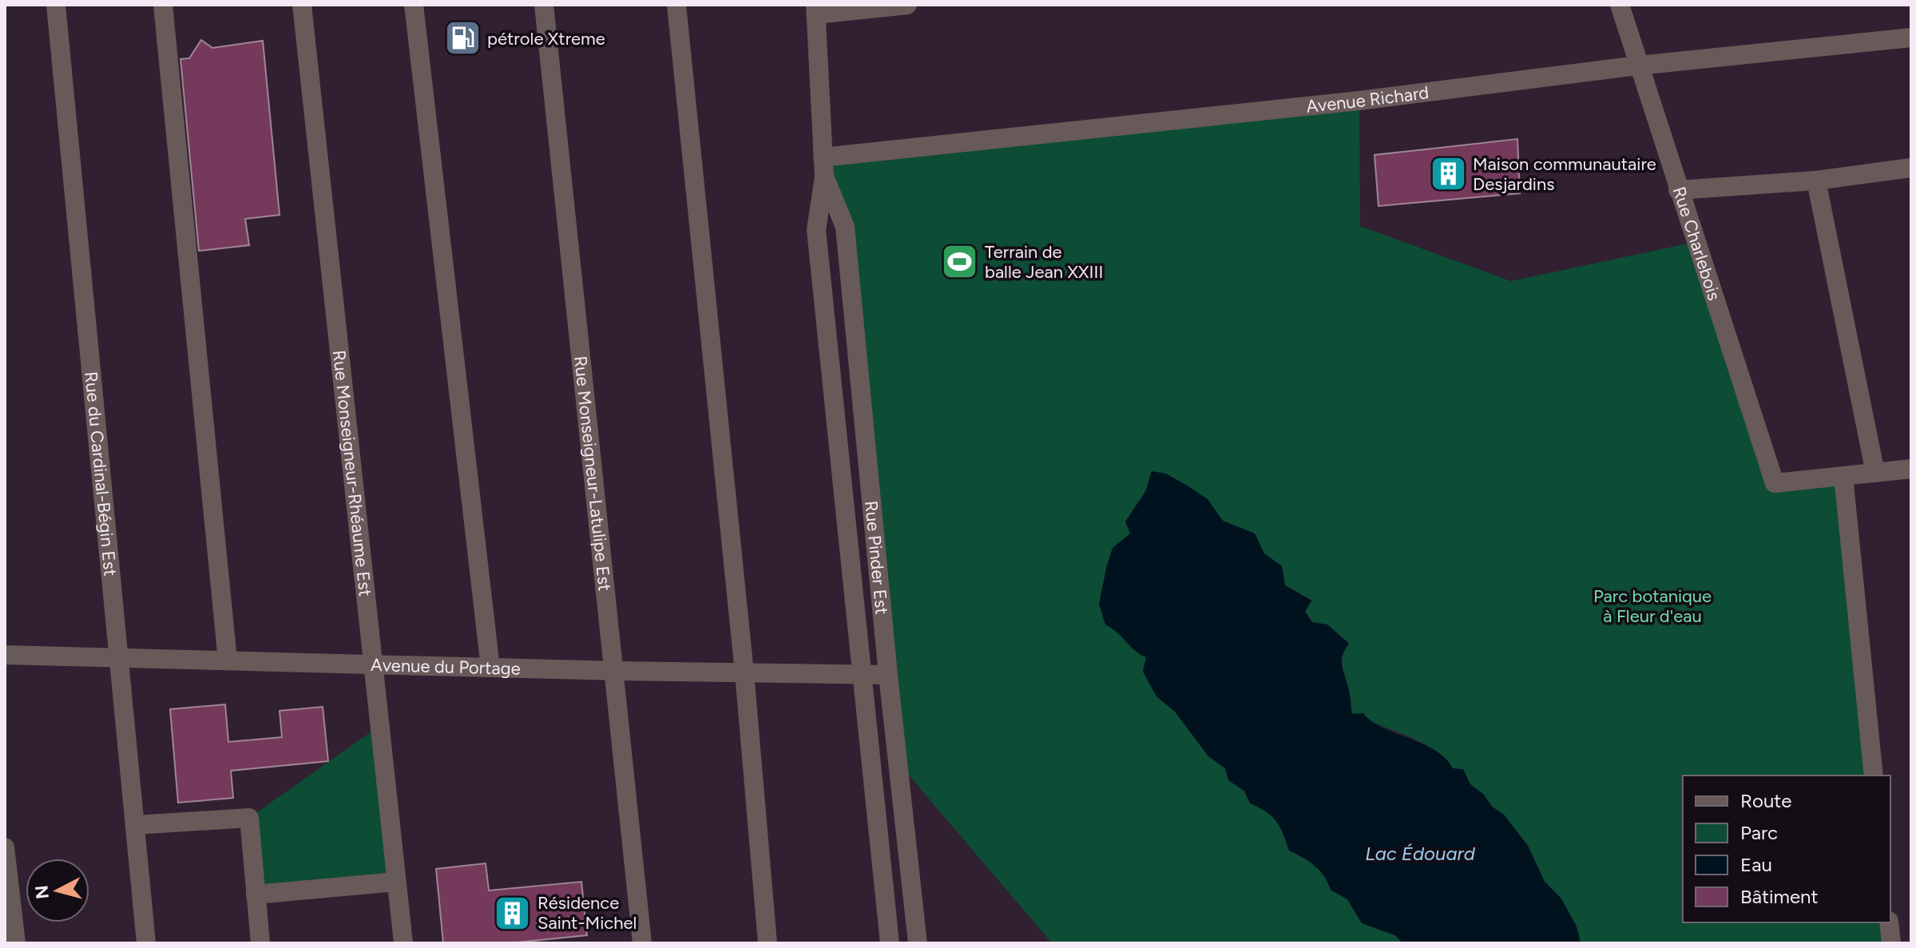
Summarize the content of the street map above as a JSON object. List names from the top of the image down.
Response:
{
  "streets": {
    "street": [
      "Avenue Richard",
      "Rue Charlebois",
      "Rue du Cardinal-Bégin Est",
      "Rue Monseigneur-Latulipe Est",
      "Rue Monseigneur-Rhéaume Est",
      "Rue Pinder Est",
      "Avenue du Portage"
    ]
  },
  "crossings": [
    ["Avenue Richard", "Rue Charlebois"],
    ["Avenue Richard", "Rue Pinder Est"],
    ["Rue du Cardinal-Bégin Est", "Avenue du Portage"],
    ["Rue Monseigneur-Latulipe Est", "Avenue du Portage"],
    ["Rue Monseigneur-Rhéaume Est", "Avenue du Portage"],
    ["Rue Pinder Est", "Avenue du Portage"]
  ],
  "water": ["Lac Édouard"],
  "parks": ["Parc botanique à Fleur d'eau"],
  "places": {
    "fuel station": ["pétrole Xtreme"],
    "building": ["Maison communautaire Desjardins", "Résidence Saint-Michel"],
    "sports": ["Terrain de balle Jean XXIII"]
  },
  "legend": [
    "Route",
    "Parc",
    "Eau",
    "Bâtiment"
  ],
  "north": "left"
}
